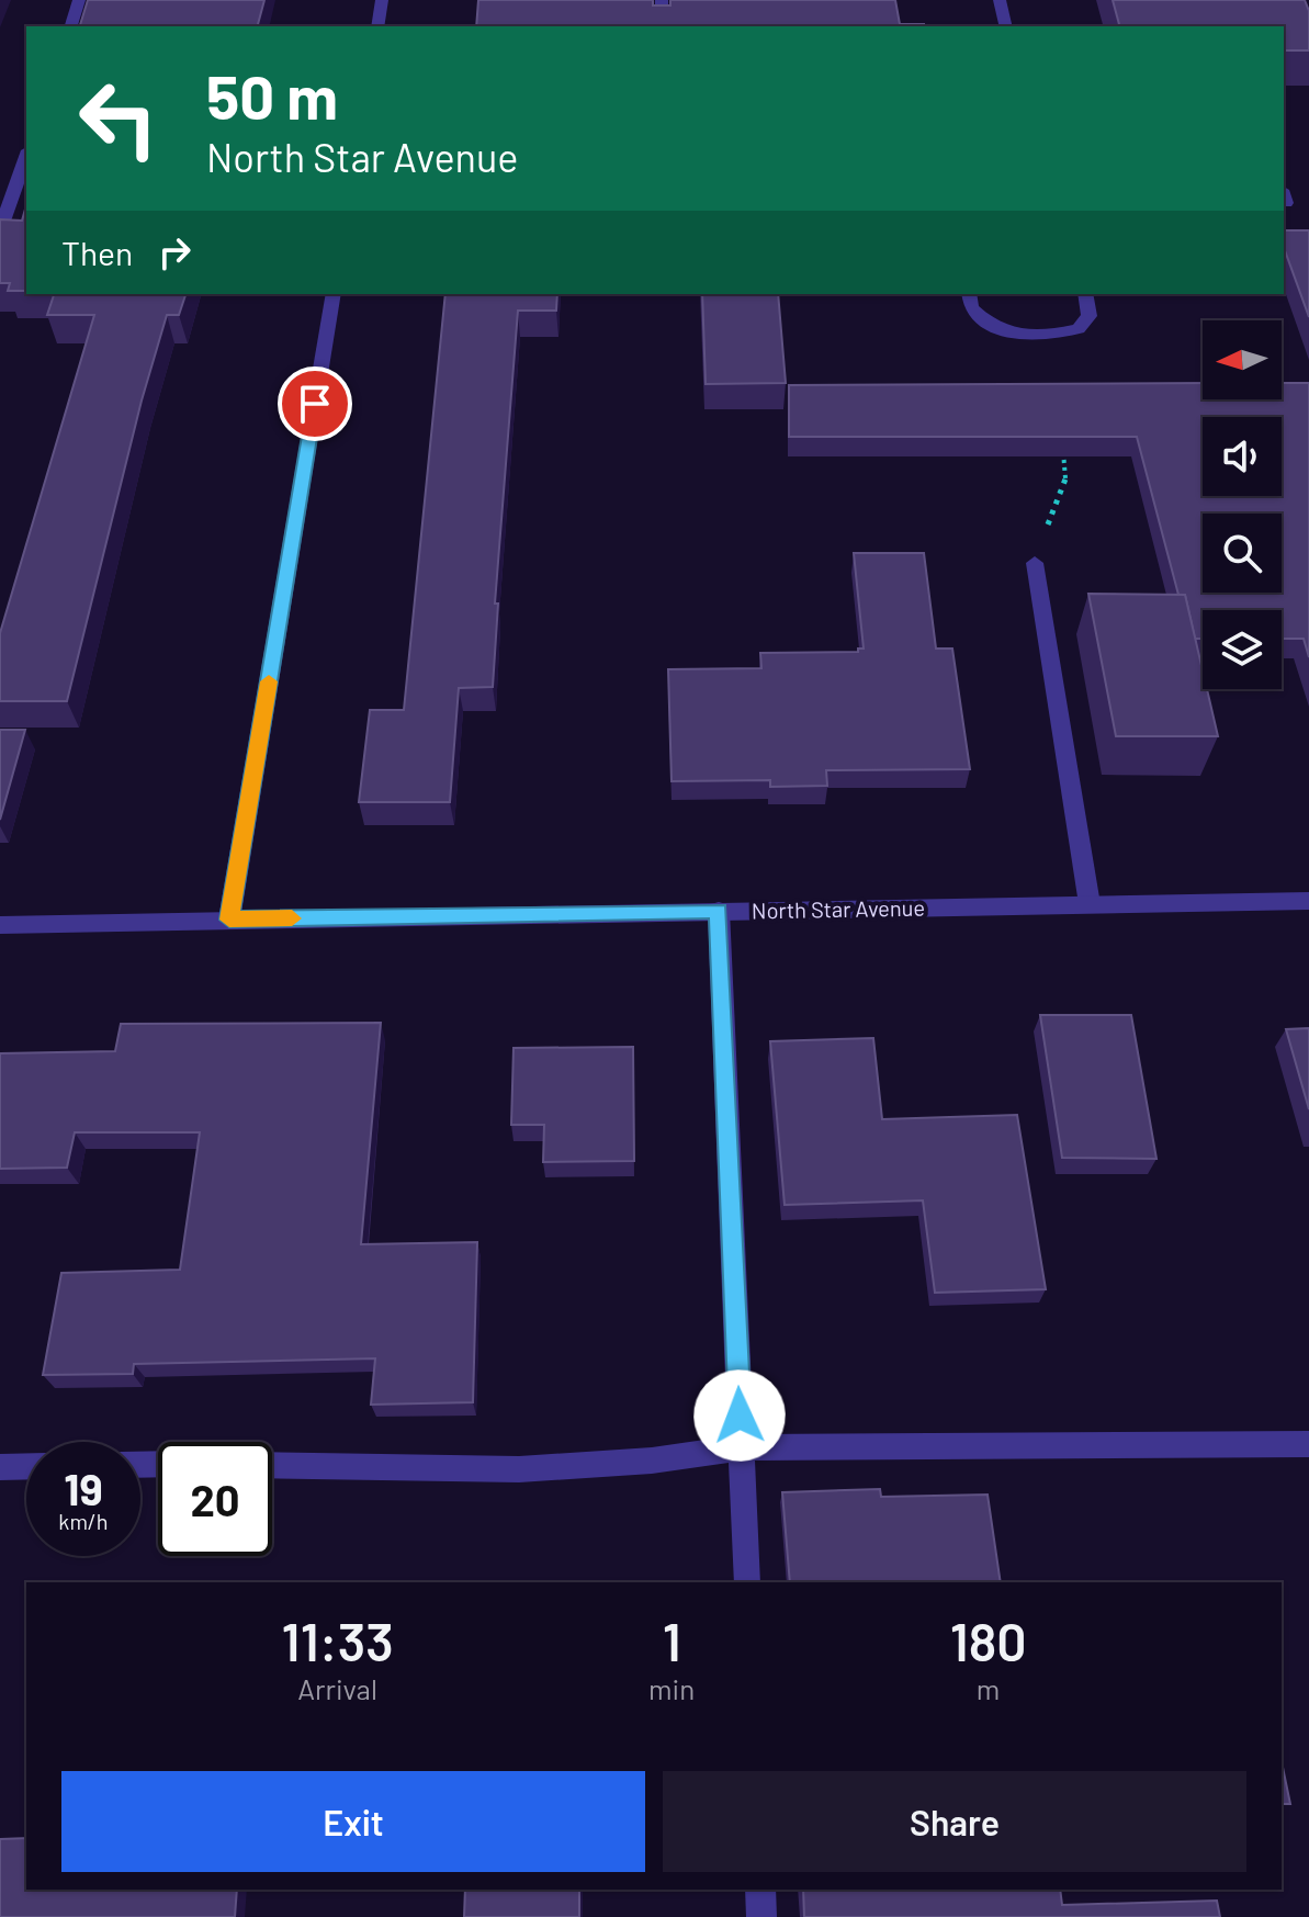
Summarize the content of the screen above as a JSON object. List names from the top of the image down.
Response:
{
  "streets": {
    "street": ["North Star Avenue"]
  },
  "north": "left",
  "page": {
    "turn": ["50 m", "North Star Avenue"],
    "then": "Then",
    "speed": "19 km/h",
    "limit": "20",
    "eta": [
      "11:33",
      "Arrival",
      "1",
      "min",
      "180",
      "m"
    ],
    "buttons": ["Exit", "Share"]
  }
}
